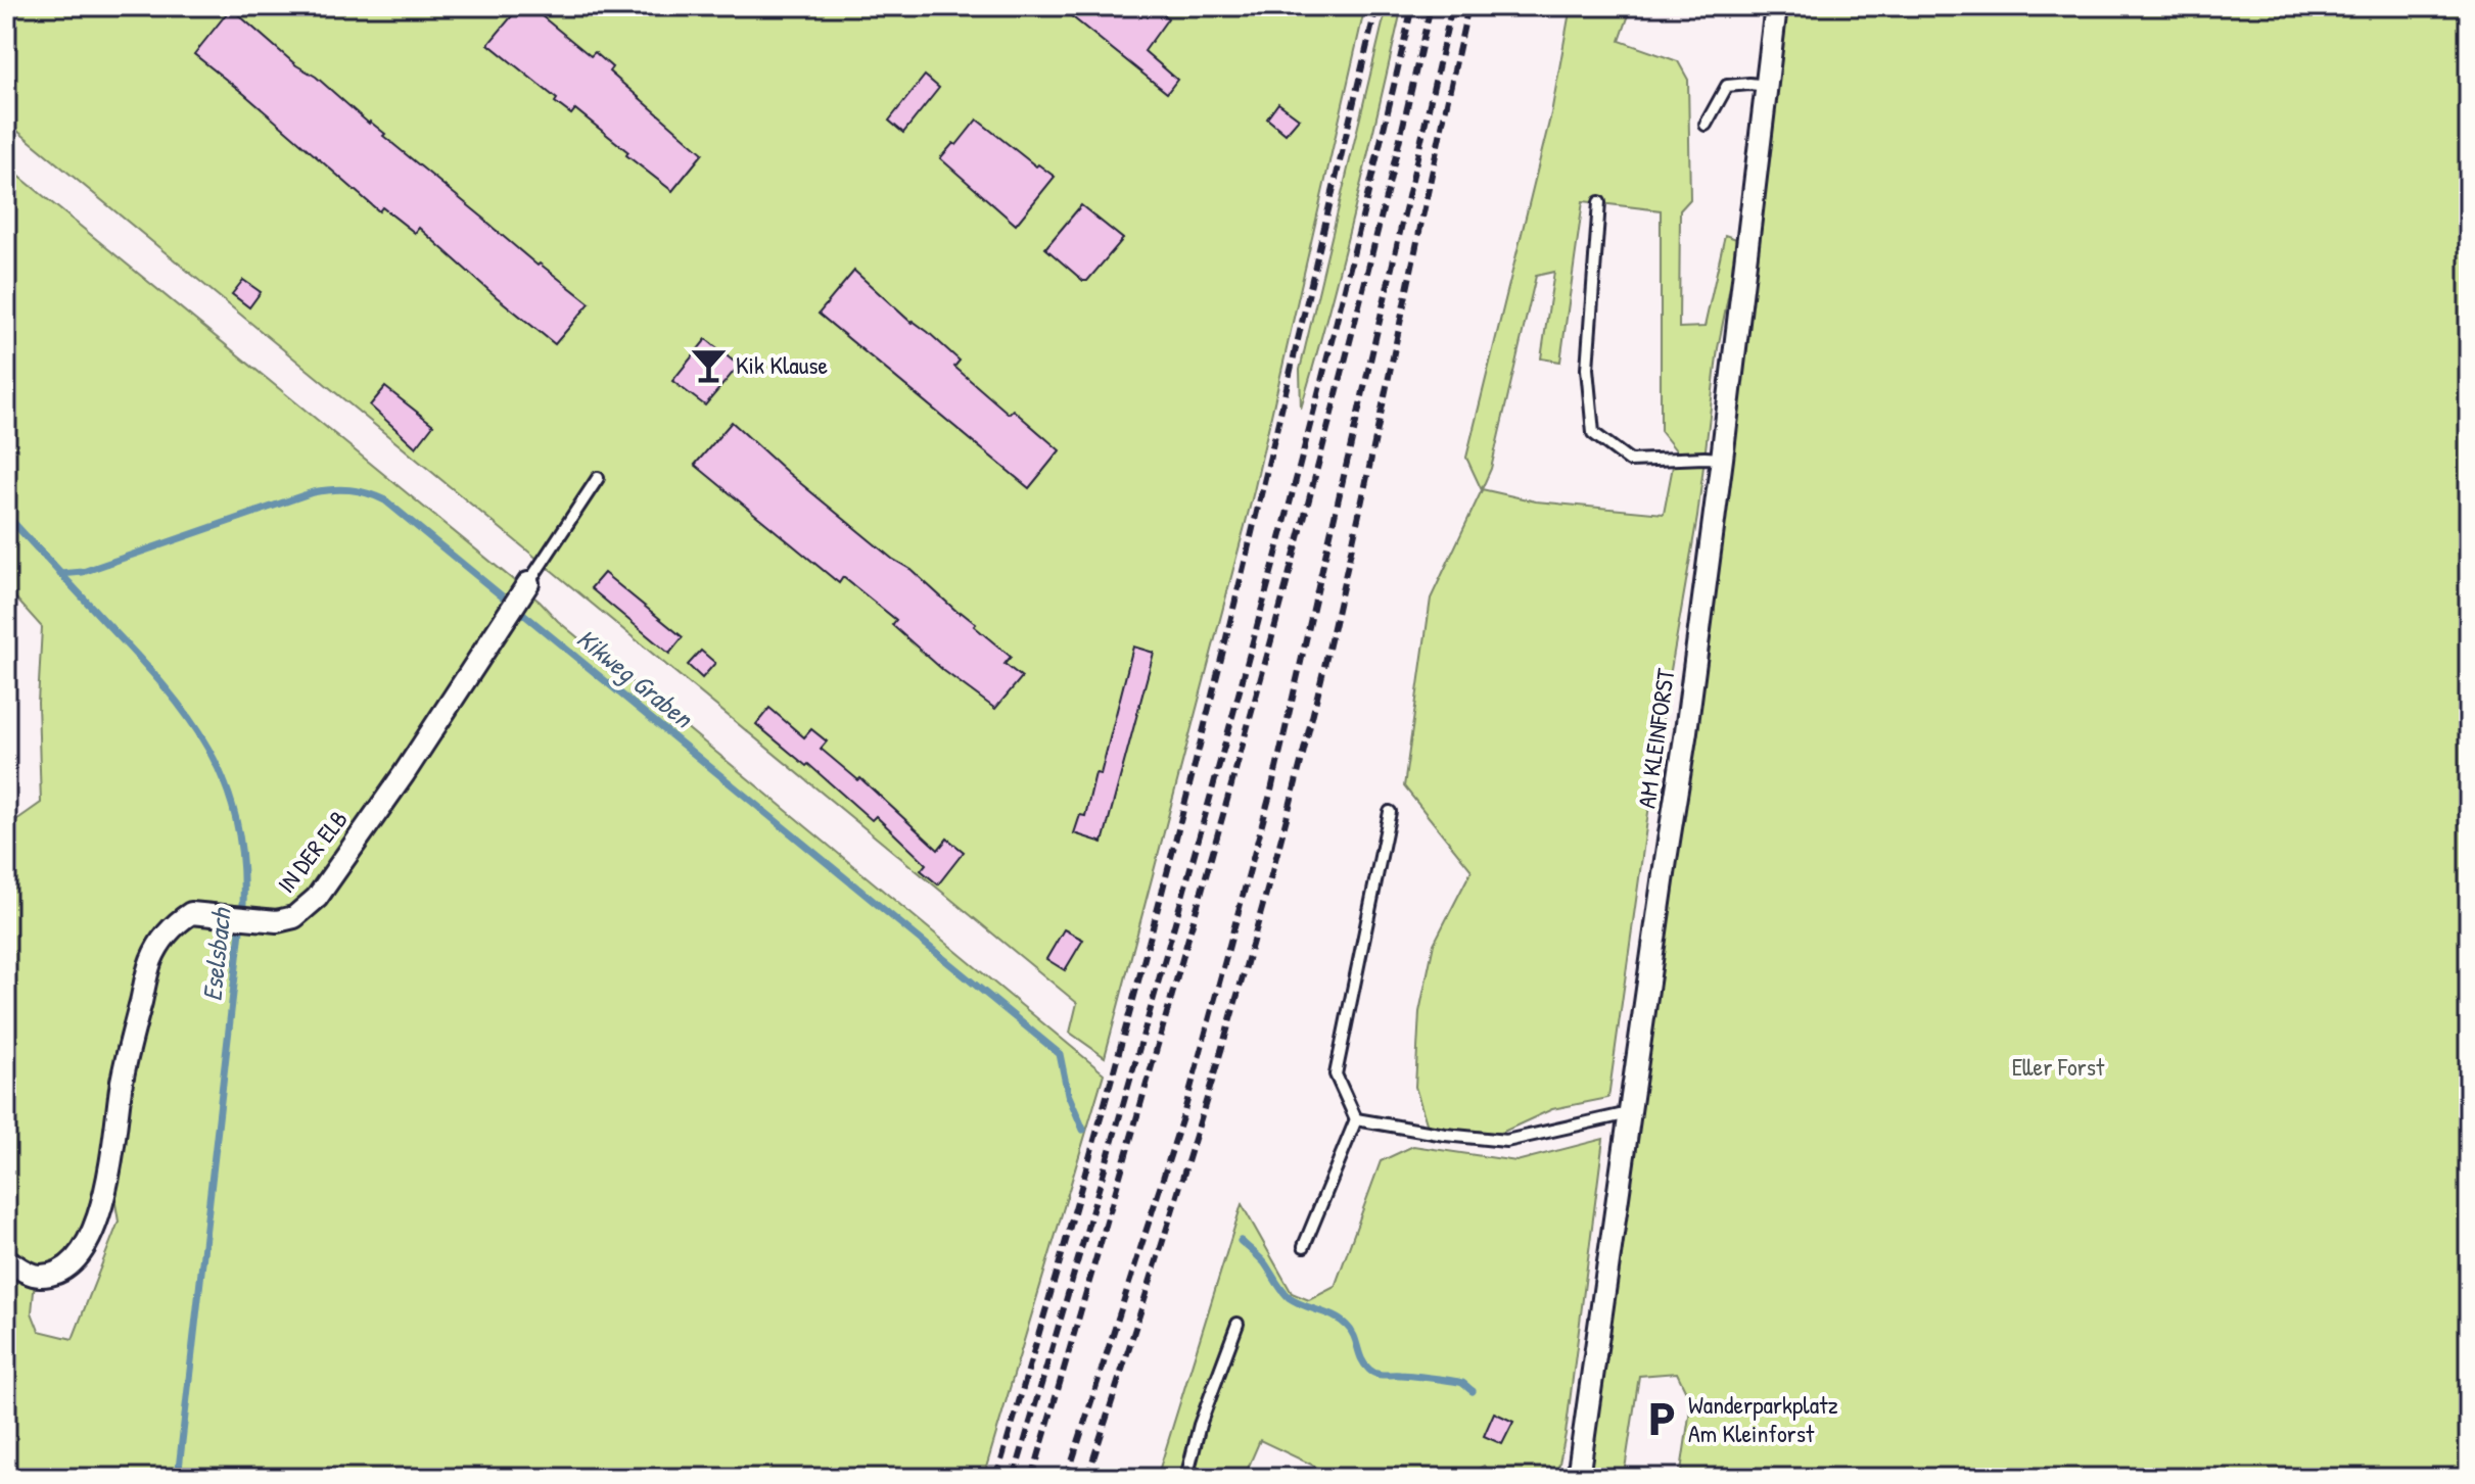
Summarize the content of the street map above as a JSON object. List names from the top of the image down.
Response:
{
  "streets": {
    "street": ["AM KLEINFORST", "IN DER ELB"]
  },
  "water": ["Kikweg Graben", "Eselsbach"],
  "parks": ["Eller Forst"],
  "places": {
    "bar": ["Kik Klause"],
    "parking": ["Wanderparkplatz Am Kleinforst"]
  }
}
